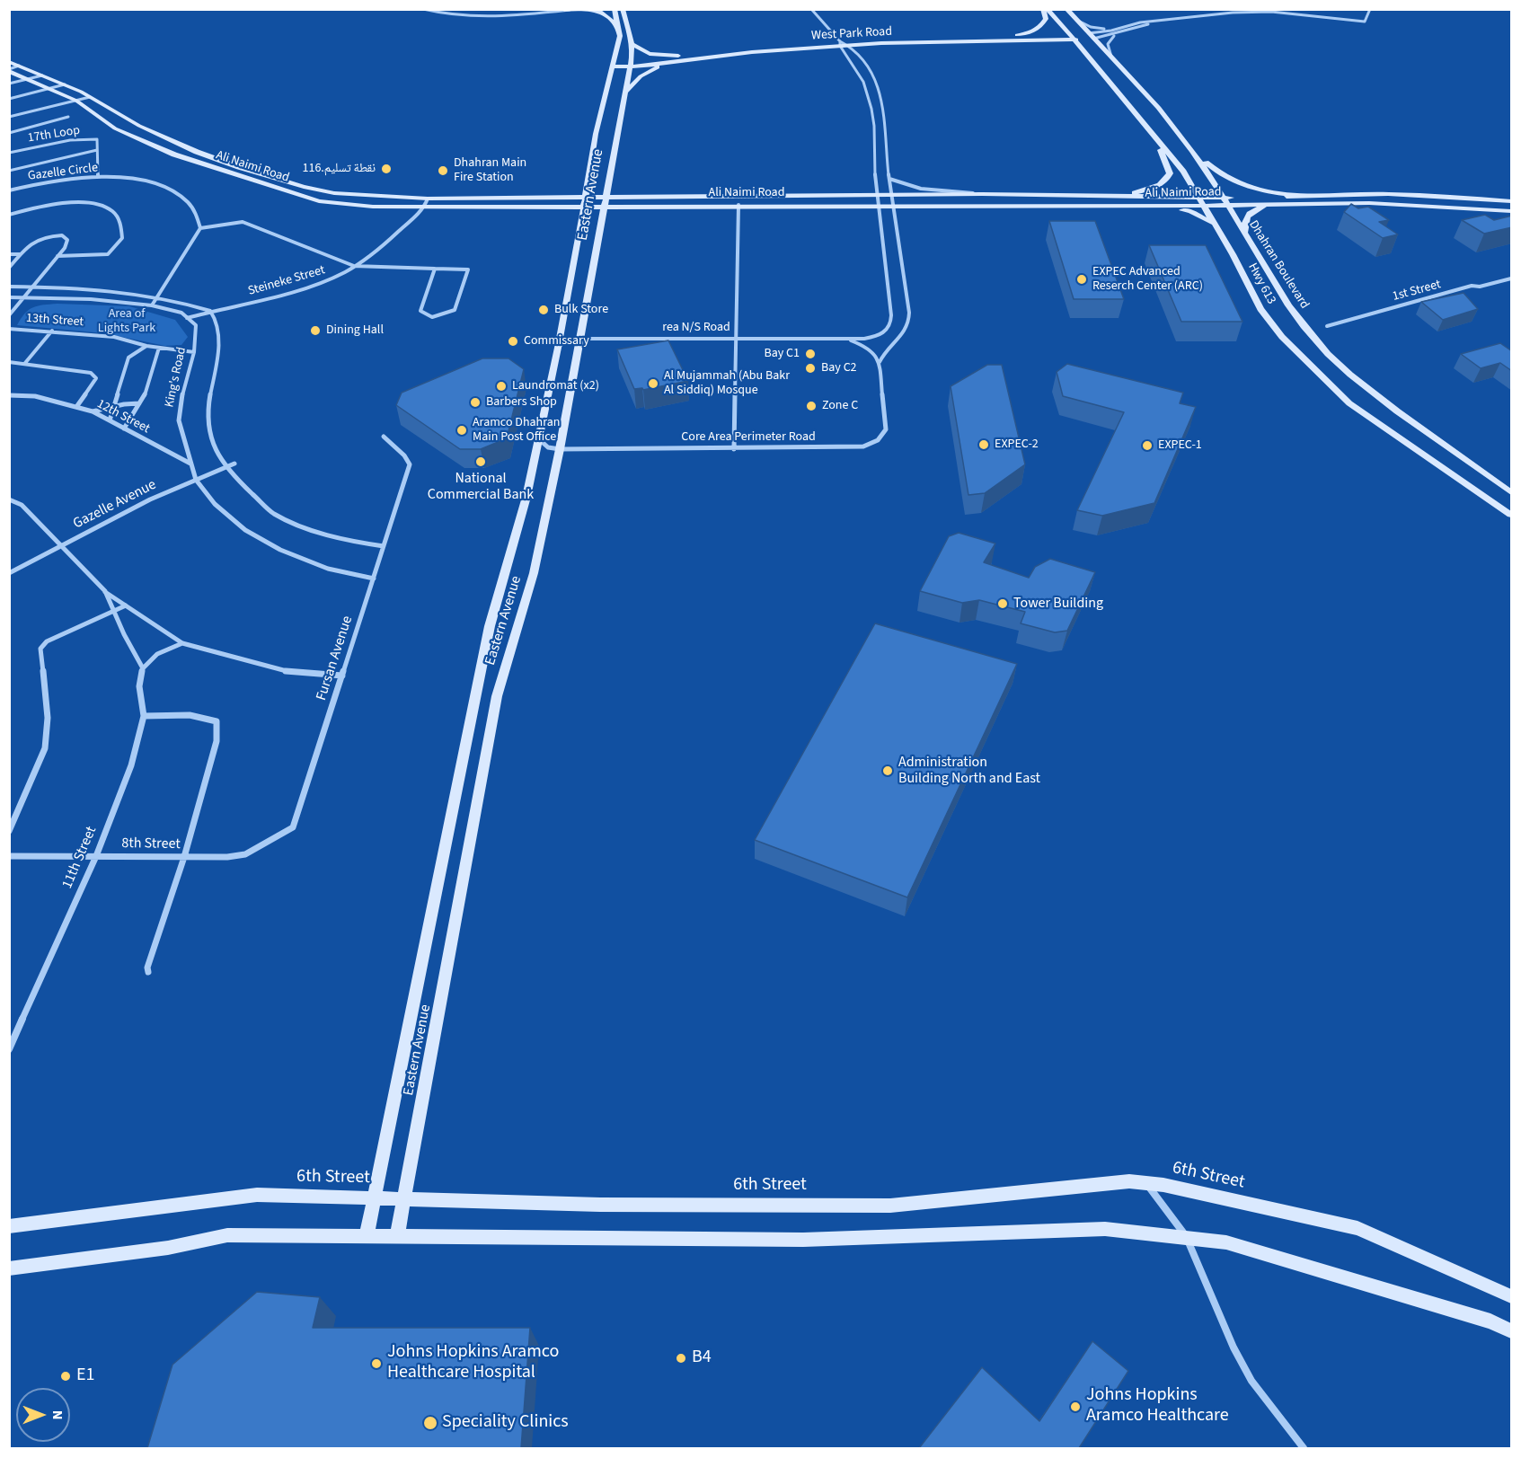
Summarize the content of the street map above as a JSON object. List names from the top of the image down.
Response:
{
  "streets": {
    "main road": [
      "West Park Road",
      "Ali Naimi Road",
      "Eastern Avenue",
      "Dhahran Boulevard",
      "Hwy 613",
      "6th Street"
    ],
    "street": [
      "17th Loop",
      "Gazelle Circle",
      "Steineke Street",
      "1st Street",
      "13th Street",
      "rea N/S Road",
      "King's Road",
      "12th Street",
      "Core Area Perimeter Road",
      "Gazelle Avenue",
      "Fursan Avenue",
      "8th Street",
      "11th Street"
    ]
  },
  "crossings": [
    ["West Park Road", "Eastern Avenue"],
    ["West Park Road", "Dhahran Boulevard"],
    ["West Park Road", "Hwy 613"],
    ["17th Loop", "Gazelle Circle"],
    ["Ali Naimi Road", "Eastern Avenue"],
    ["Ali Naimi Road", "Dhahran Boulevard"],
    ["Ali Naimi Road", "Steineke Street"],
    ["Ali Naimi Road", "Hwy 613"],
    ["Eastern Avenue", "rea N/S Road"],
    ["Eastern Avenue", "Core Area Perimeter Road"],
    ["Eastern Avenue", "6th Street"],
    ["Steineke Street", "King's Road"],
    ["13th Street", "King's Road"],
    ["King's Road", "12th Street"],
    ["King's Road", "Gazelle Avenue"],
    ["King's Road", "Fursan Avenue"],
    ["Fursan Avenue", "8th Street"],
    ["8th Street", "11th Street"]
  ],
  "parks": ["Area of Lights Park"],
  "places": [
    "نقطة تسليم.116",
    "Dhahran Main Fire Station",
    "EXPEC Advanced Reserch Center (ARC)",
    "Bulk Store",
    "Dining Hall",
    "Commissary",
    "Bay C1",
    "Bay C2",
    "Al Mujammah (Abu Bakr Al Siddiq) Mosque",
    "Laundromat (x2)",
    "Barbers Shop",
    "Zone C",
    "Aramco Dhahran Main Post Office",
    "EXPEC-2",
    "EXPEC-1",
    "National Commercial Bank",
    "Tower Building",
    "Administration Building North and East",
    "B4",
    "Johns Hopkins Aramco Healthcare Hospital",
    "E1",
    "Johns Hopkins Aramco Healthcare",
    "Speciality Clinics"
  ],
  "north": "right"
}
